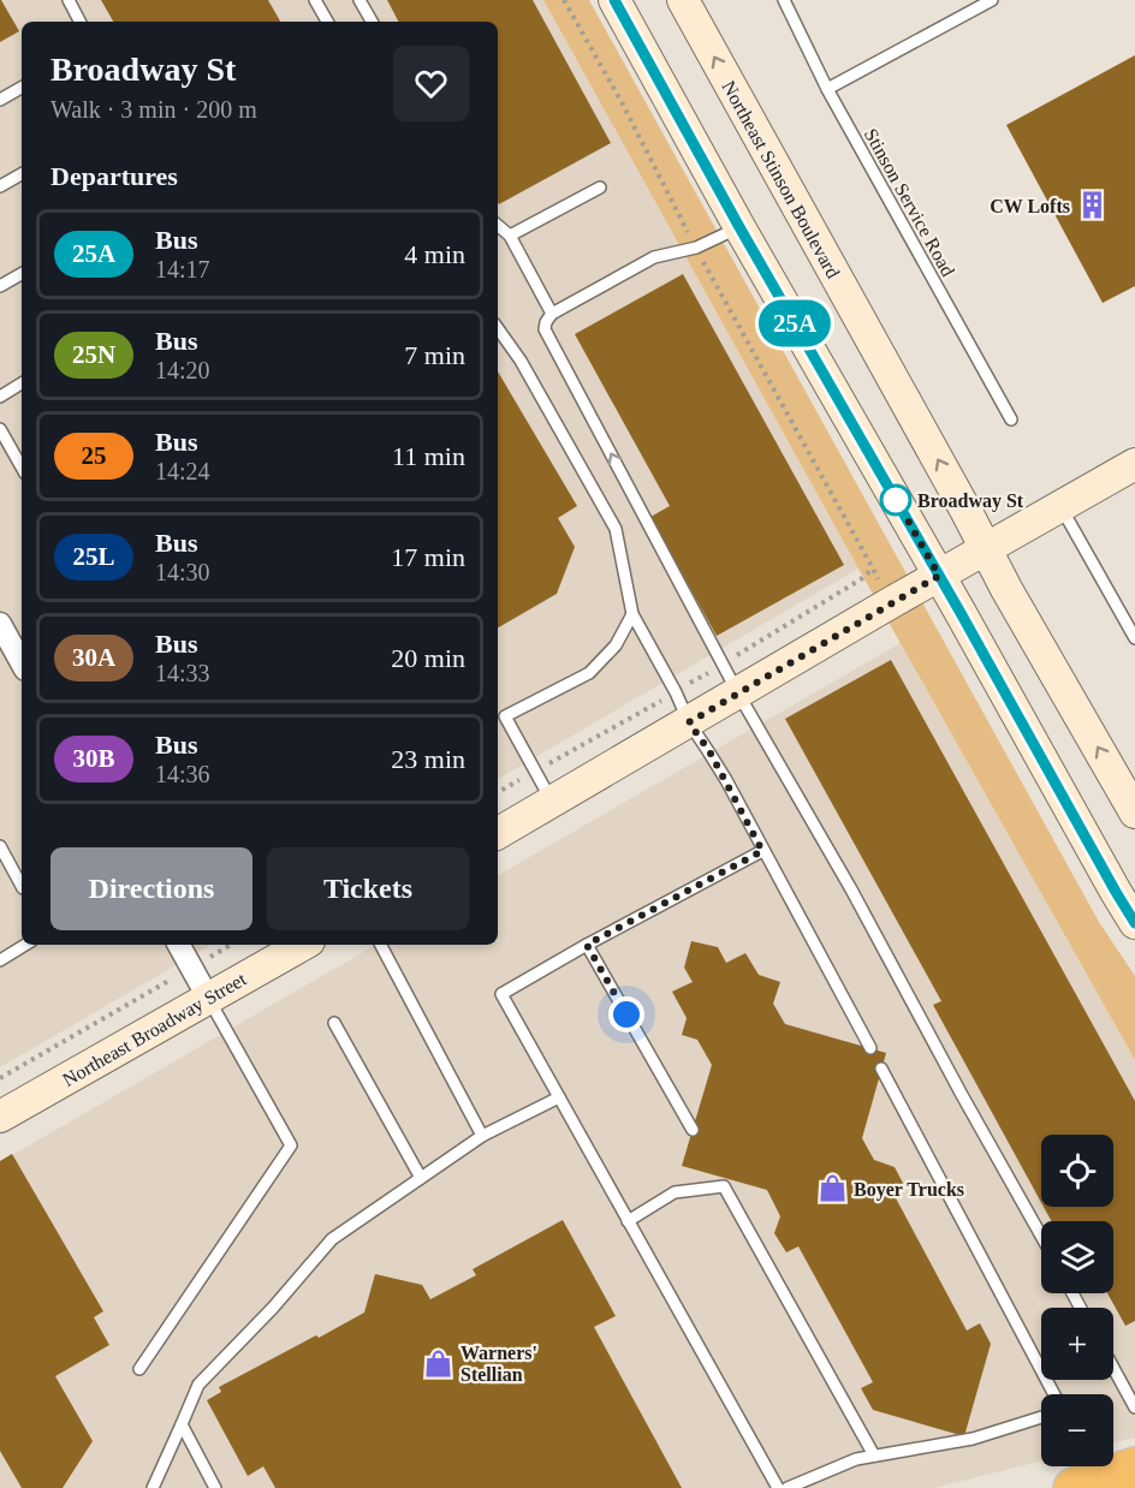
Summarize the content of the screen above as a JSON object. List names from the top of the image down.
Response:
{
  "streets": {
    "main road": ["Northeast Stinson Boulevard", "Northeast Broadway Street"],
    "lane": ["Stinson Service Road"]
  },
  "places": {
    "building": ["CW Lofts"],
    "other": ["Broadway St"],
    "shop": ["Boyer Trucks", "Warners' Stellian"]
  },
  "lines": ["bus line 25A"],
  "page": {
    "on_map": "25A",
    "heading": [
      ["Broadway St", "Walk · 3 min · 200 m"],
      "Departures"
    ],
    "list": [
      {
        "mark": "25A",
        "name": "Bus",
        "note": "14:17",
        "value": "4 min"
      },
      {
        "mark": "25N",
        "name": "Bus",
        "note": "14:20",
        "value": "7 min"
      },
      {
        "mark": "25",
        "name": "Bus",
        "note": "14:24",
        "value": "11 min"
      },
      {
        "mark": "25L",
        "name": "Bus",
        "note": "14:30",
        "value": "17 min"
      },
      {
        "mark": "30A",
        "name": "Bus",
        "note": "14:33",
        "value": "20 min"
      },
      {
        "mark": "30B",
        "name": "Bus",
        "note": "14:36",
        "value": "23 min"
      }
    ],
    "buttons": ["Directions", "Tickets"],
    "map_buttons": ["+", "−"]
  }
}
